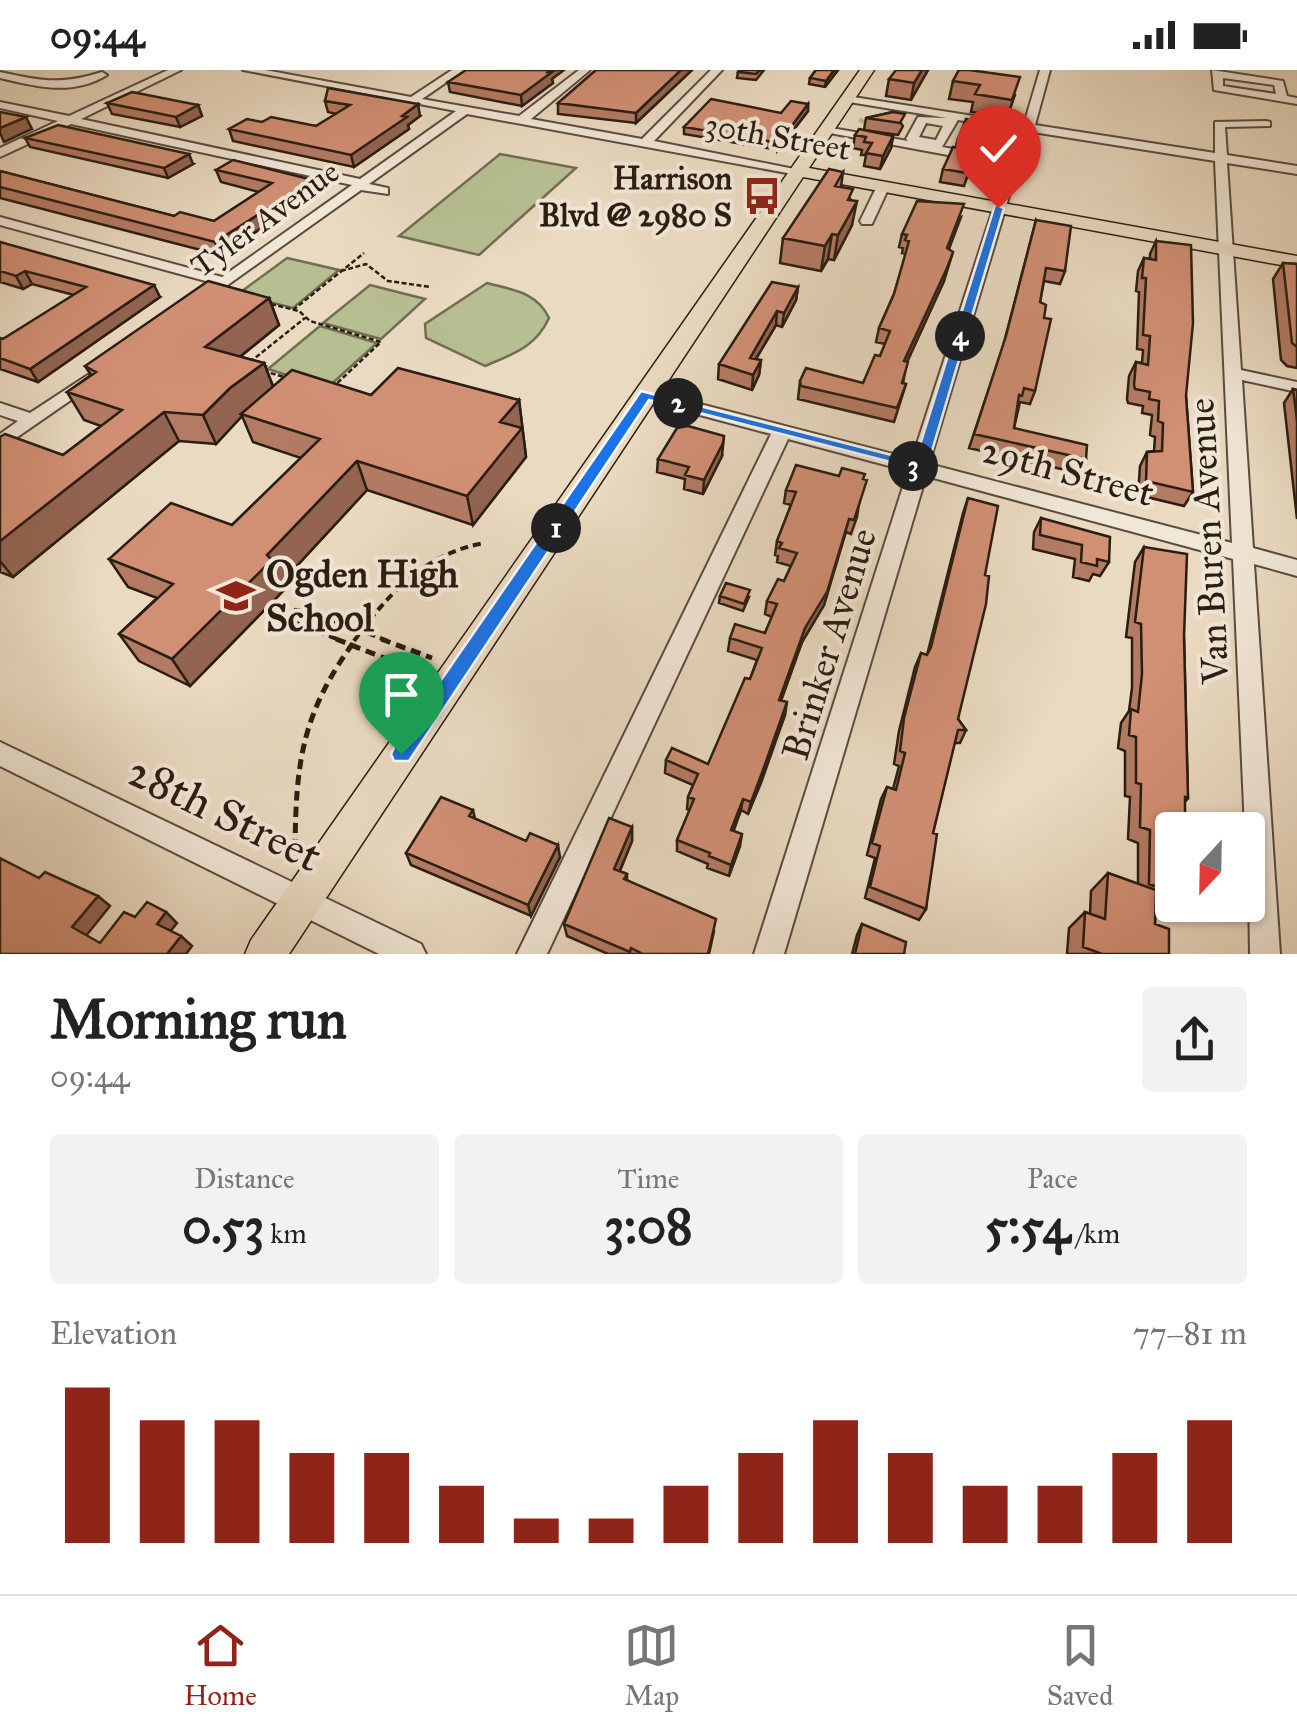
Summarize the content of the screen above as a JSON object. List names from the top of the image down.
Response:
{
  "streets": {
    "main road": ["30th Street"],
    "street": [
      "Tyler Avenue",
      "29th Street",
      "Van Buren Avenue",
      "Brinker Avenue",
      "28th Street"
    ]
  },
  "crossings": [
    ["30th Street", "Tyler Avenue"],
    ["30th Street", "Van Buren Avenue"],
    ["30th Street", "Brinker Avenue"],
    ["29th Street", "Van Buren Avenue"],
    ["29th Street", "Brinker Avenue"]
  ],
  "places": {
    "bus stop": ["Harrison Blvd @ 2980 S"],
    "school or university": ["Ogden High School"]
  },
  "north": "bottom",
  "page": {
    "status": "09:44",
    "pins": [
      "4",
      "2",
      "3",
      "1"
    ],
    "heading": ["Morning run", "09:44"],
    "stats": [
      ["Distance", "0.53 km"],
      ["Time", "3:08"],
      ["Pace", "5:54 /km"]
    ],
    "chart": ["Elevation", "77–81 m"],
    "tabs": ["Home", "Map", "Saved"]
  }
}
